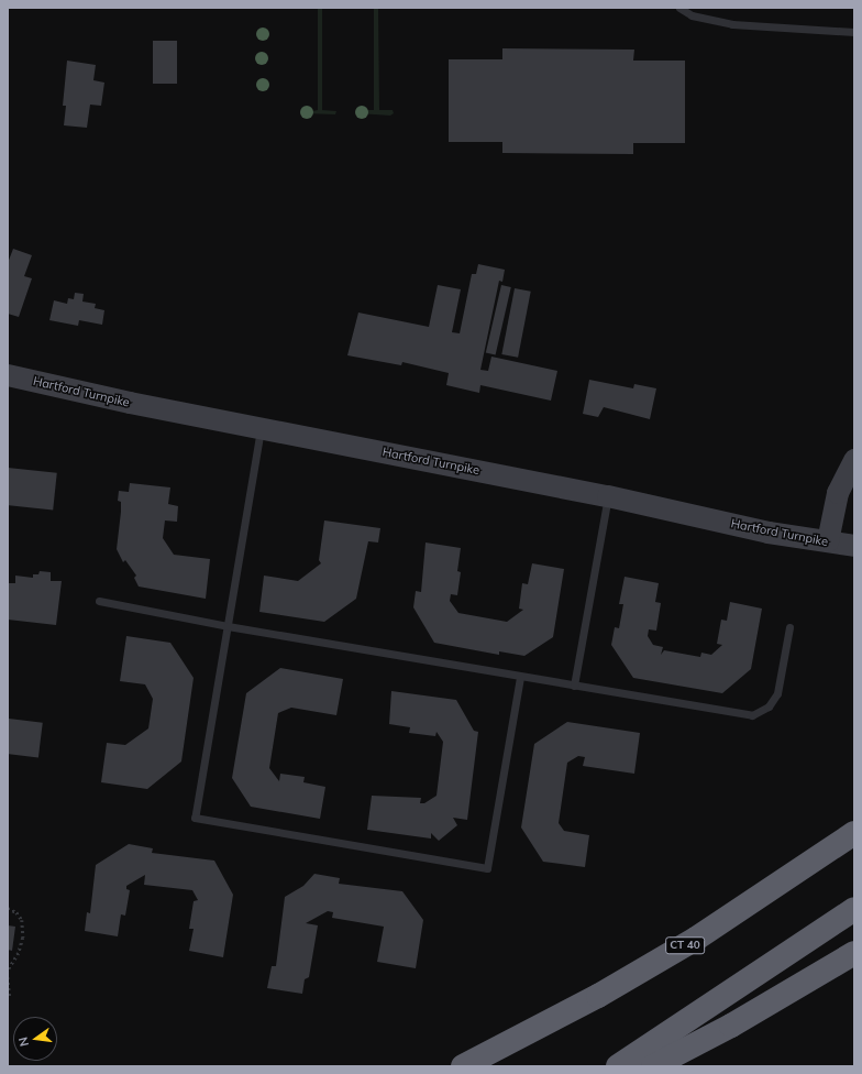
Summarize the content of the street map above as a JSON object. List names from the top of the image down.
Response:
{
  "streets": {
    "highway": ["CT 40"],
    "main road": ["Hartford Turnpike"]
  },
  "north": "left"
}
